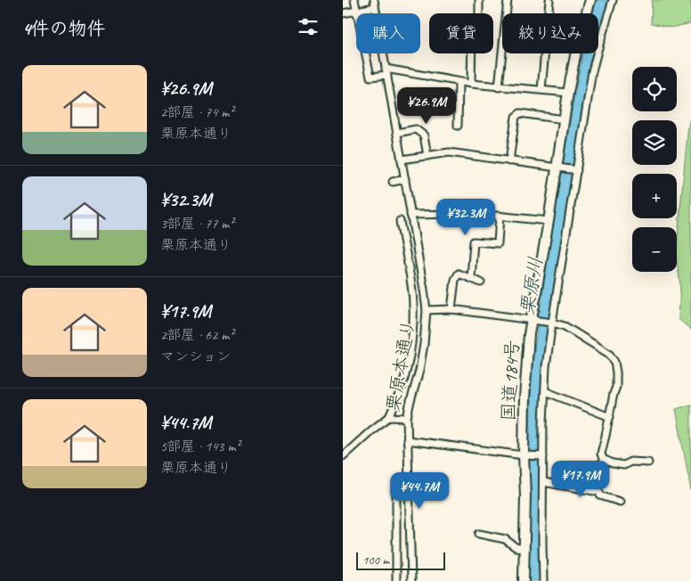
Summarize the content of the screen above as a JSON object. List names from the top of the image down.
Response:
{
  "streets": {
    "highway": ["国道184号"],
    "street": ["栗原本通り"]
  },
  "water": ["栗原川"],
  "scale_bar": "100 m",
  "page": {
    "heading": "4件の物件",
    "chip": ["購入", "賃貸", "絞り込み"],
    "list": [
      {
        "name": "¥26.9M",
        "note": "2部屋 · 74 m² · 栗原本通り"
      },
      {
        "name": "¥32.3M",
        "note": "3部屋 · 77 m² · 栗原本通り"
      },
      {
        "name": "¥17.9M",
        "note": "2部屋 · 62 m² · マンション"
      },
      {
        "name": "¥44.7M",
        "note": "5部屋 · 143 m² · 栗原本通り"
      }
    ],
    "map_buttons": ["+", "−"],
    "price": [
      "¥26.9M",
      "¥32.3M",
      "¥17.9M",
      "¥44.7M"
    ],
    "scale": "100 m"
  }
}
